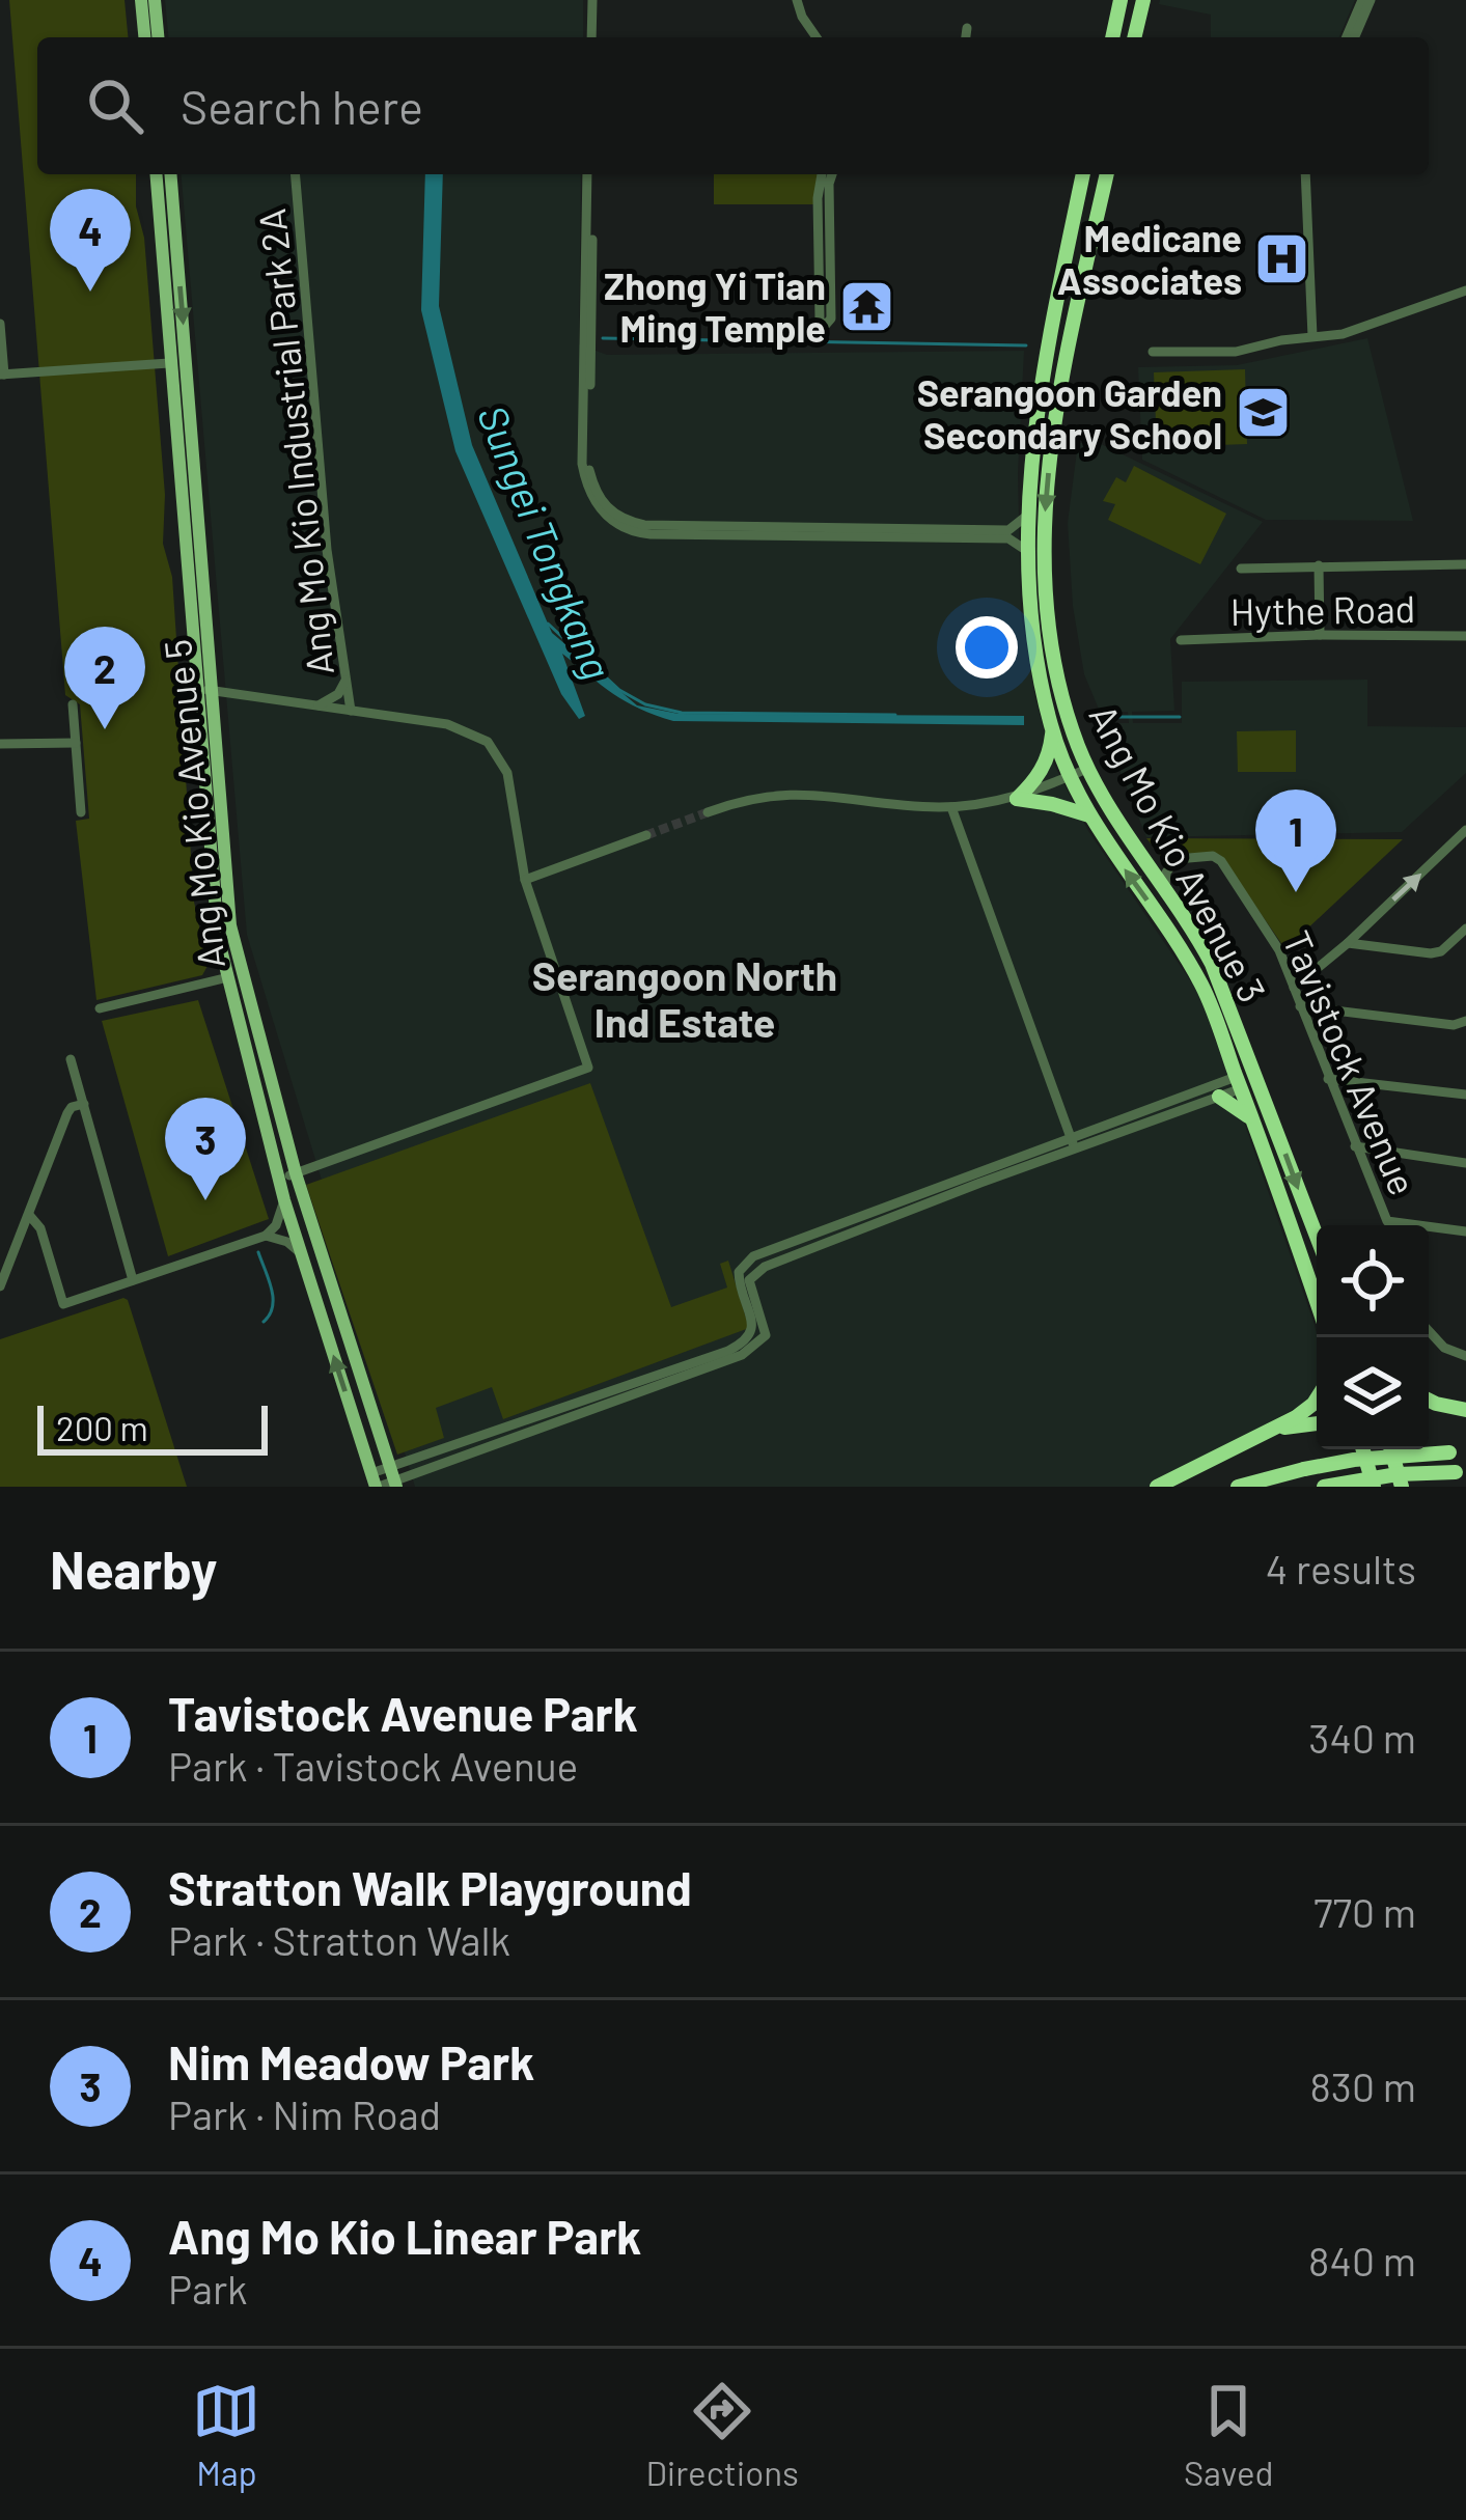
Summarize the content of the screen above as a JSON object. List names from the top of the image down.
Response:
{
  "streets": {
    "highway": ["Ang Mo Kio Avenue 3"],
    "main road": ["Ang Mo Kio Avenue 5"],
    "street": ["Ang Mo Kio Industrial Park 2A", "Hythe Road", "Tavistock Avenue"]
  },
  "crossings": [
    ["Ang Mo Kio Avenue 3", "Tavistock Avenue"]
  ],
  "districts": ["Serangoon North Ind Estate"],
  "water": ["Sungei Tongkang"],
  "places": {
    "hospital": ["Medicane Associates"],
    "temple": ["Zhong Yi Tian Ming Temple"],
    "school or university": ["Serangoon Garden Secondary School"]
  },
  "scale_bar": "200 m",
  "page": {
    "search": "Search here",
    "pins": [
      "4",
      "2",
      "1",
      "3"
    ],
    "scale": "200 m",
    "heading": ["Nearby", "4 results"],
    "list": [
      {
        "mark": "1",
        "name": "Tavistock Avenue Park",
        "note": "Park · Tavistock Avenue",
        "value": "340 m"
      },
      {
        "mark": "2",
        "name": "Stratton Walk Playground",
        "note": "Park · Stratton Walk",
        "value": "770 m"
      },
      {
        "mark": "3",
        "name": "Nim Meadow Park",
        "note": "Park · Nim Road",
        "value": "830 m"
      },
      {
        "mark": "4",
        "name": "Ang Mo Kio Linear Park",
        "note": "Park",
        "value": "840 m"
      }
    ],
    "nav": ["Map", "Directions", "Saved"]
  }
}
